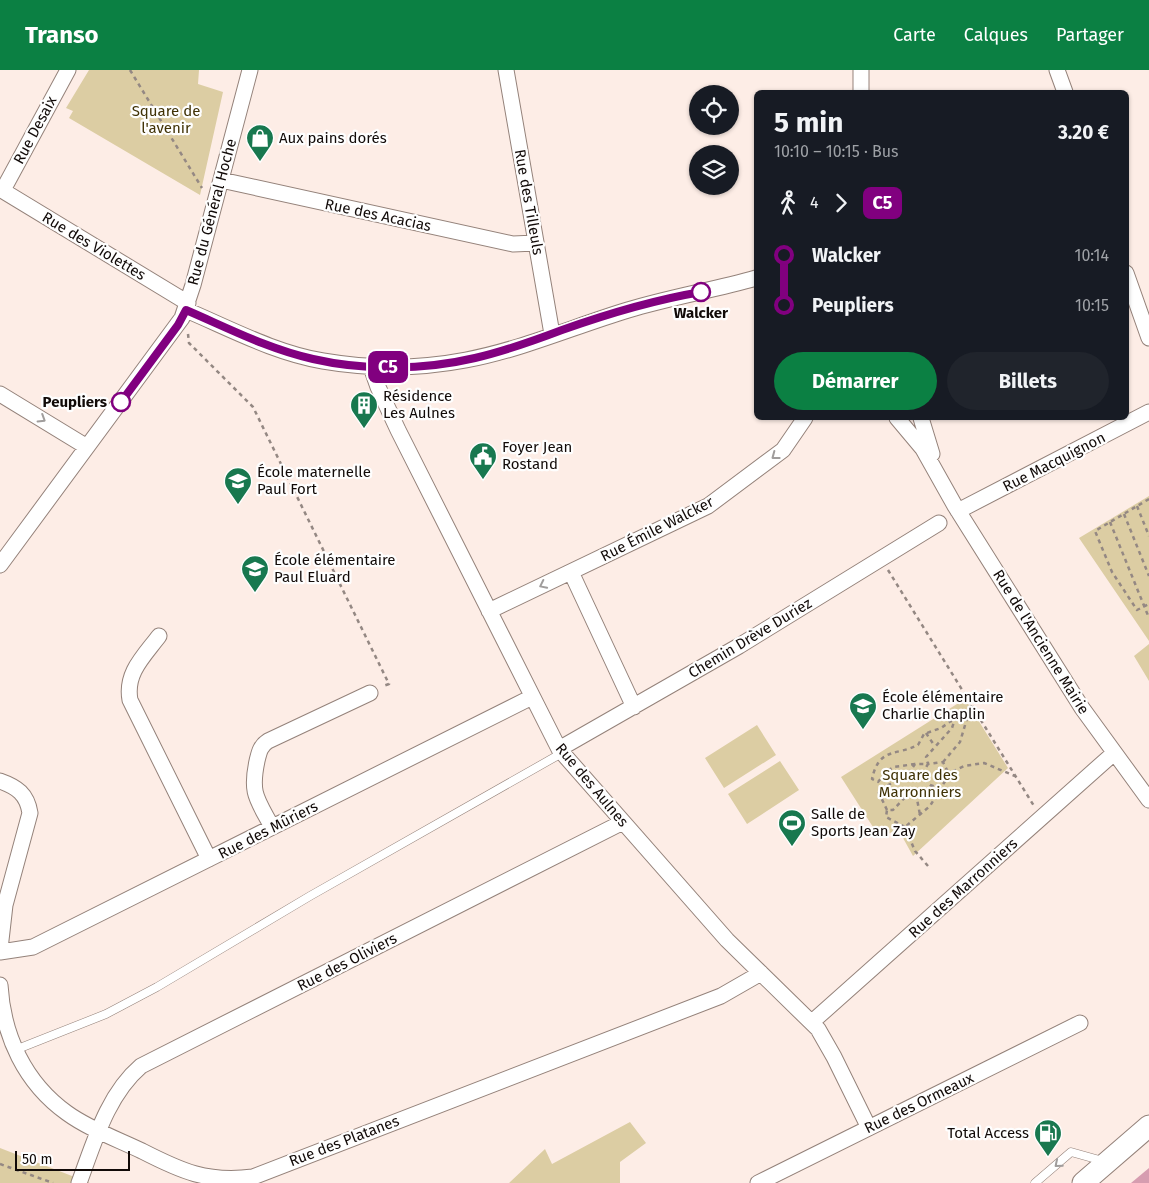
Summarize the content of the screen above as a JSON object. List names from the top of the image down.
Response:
{
  "streets": {
    "street": [
      "Rue Desaix",
      "Rue des Tilleuls",
      "Rue du Général Hoche",
      "Rue des Acacias",
      "Rue des Violettes",
      "Rue Macquignon",
      "Rue Émile Walcker",
      "Chemin Drève Duriez",
      "Rue de l'Ancienne Mairie",
      "Rue des Aulnes",
      "Rue des Mûriers",
      "Rue des Marronniers",
      "Rue des Oliviers",
      "Rue des Ormeaux",
      "Rue des Platanes"
    ]
  },
  "crossings": [
    ["Rue Desaix", "Rue des Violettes"],
    ["Rue des Tilleuls", "Rue des Acacias"],
    ["Rue des Tilleuls", "Rue des Violettes"],
    ["Rue du Général Hoche", "Rue des Acacias"],
    ["Rue du Général Hoche", "Rue des Violettes"],
    ["Rue des Violettes", "Rue des Aulnes"],
    ["Rue Macquignon", "Rue de l'Ancienne Mairie"],
    ["Rue Émile Walcker", "Rue des Aulnes"],
    ["Chemin Drève Duriez", "Rue des Aulnes"],
    ["Rue de l'Ancienne Mairie", "Rue des Marronniers"],
    ["Rue des Aulnes", "Rue des Mûriers"],
    ["Rue des Aulnes", "Rue des Marronniers"],
    ["Rue des Aulnes", "Rue des Oliviers"],
    ["Rue des Aulnes", "Rue des Ormeaux"],
    ["Rue des Aulnes", "Rue des Platanes"],
    ["Rue des Oliviers", "Rue des Platanes"]
  ],
  "one_way": ["Rue Émile Walcker"],
  "parks": ["Square de l'avenir", "Square des Marronniers"],
  "places": {
    "shop": ["Aux pains dorés"],
    "other": ["Walcker", "Peupliers"],
    "building": ["Résidence Les Aulnes"],
    "public building": ["Foyer Jean Rostand"],
    "school or university": ["École maternelle Paul Fort", "École élémentaire Paul Eluard", "École élémentaire Charlie Chaplin"],
    "sports": ["Salle de Sports Jean Zay"],
    "fuel station": ["Total Access"]
  },
  "lines": ["bus line C5"],
  "scale_bar": "50 m",
  "page": {
    "header": "Transo",
    "nav": ["Carte", "Calques", "Partager"],
    "on_map": "C5",
    "heading": ["5 min", "10:10 – 10:15 · Bus", "3.20 €"],
    "legs": ["4", "C5"],
    "list": [
      {
        "name": "Walcker",
        "value": "10:14"
      },
      {
        "name": "Peupliers",
        "value": "10:15"
      }
    ],
    "buttons": ["Démarrer", "Billets"],
    "scale": "50 m"
  }
}
